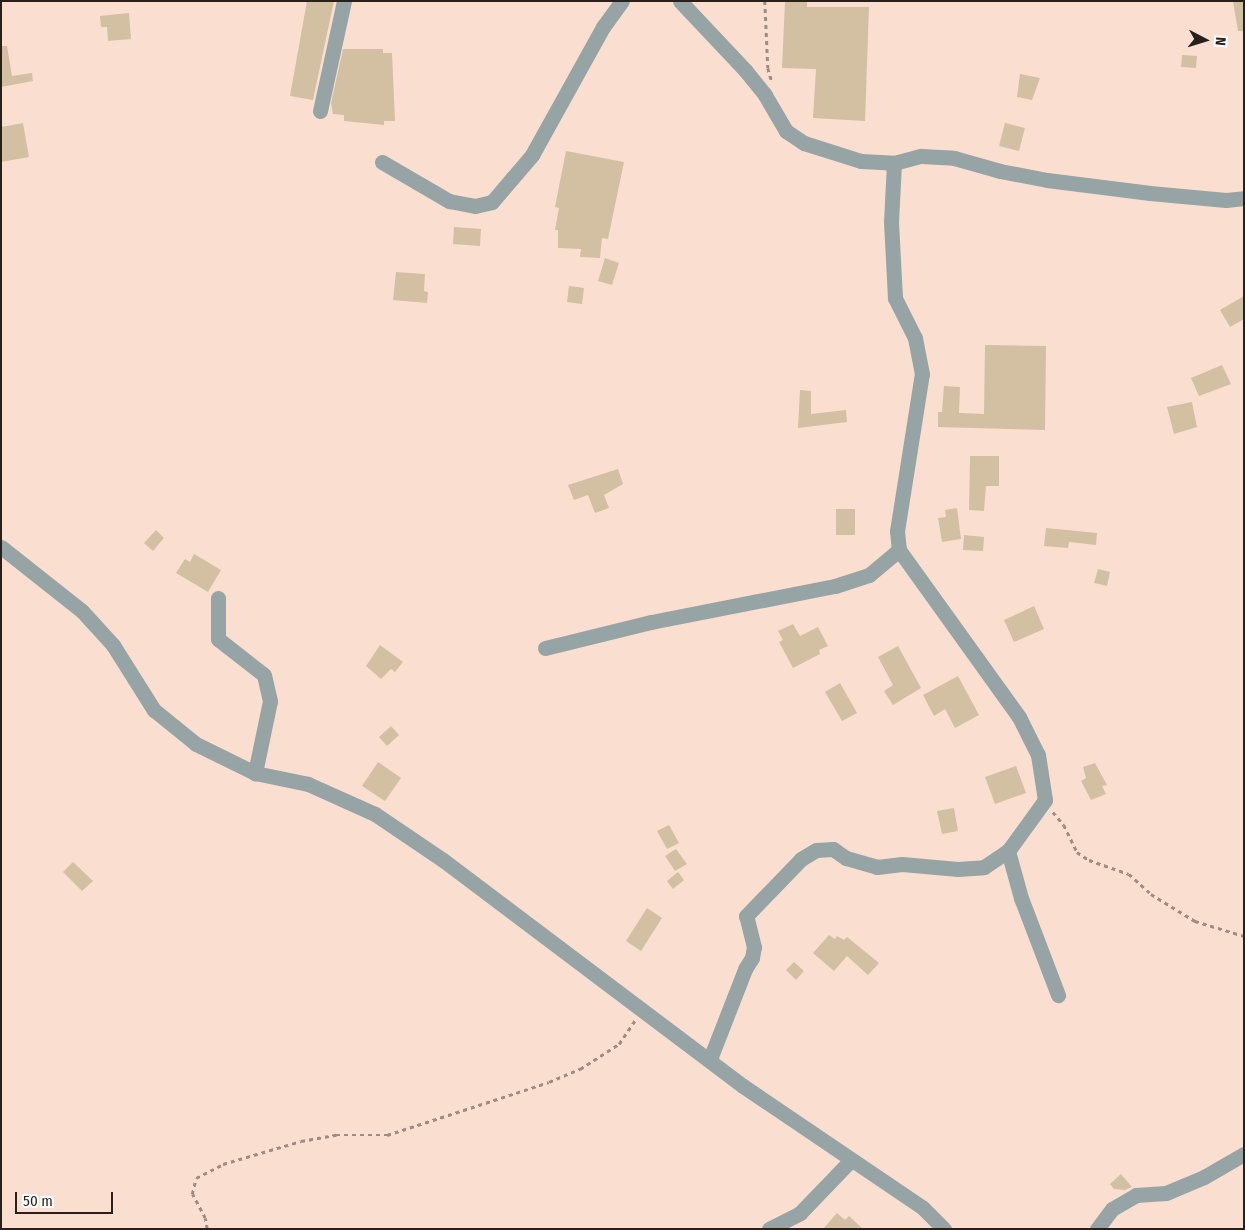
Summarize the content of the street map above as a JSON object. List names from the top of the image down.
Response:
{
  "scale_bar": "50 m",
  "north": "right"
}
